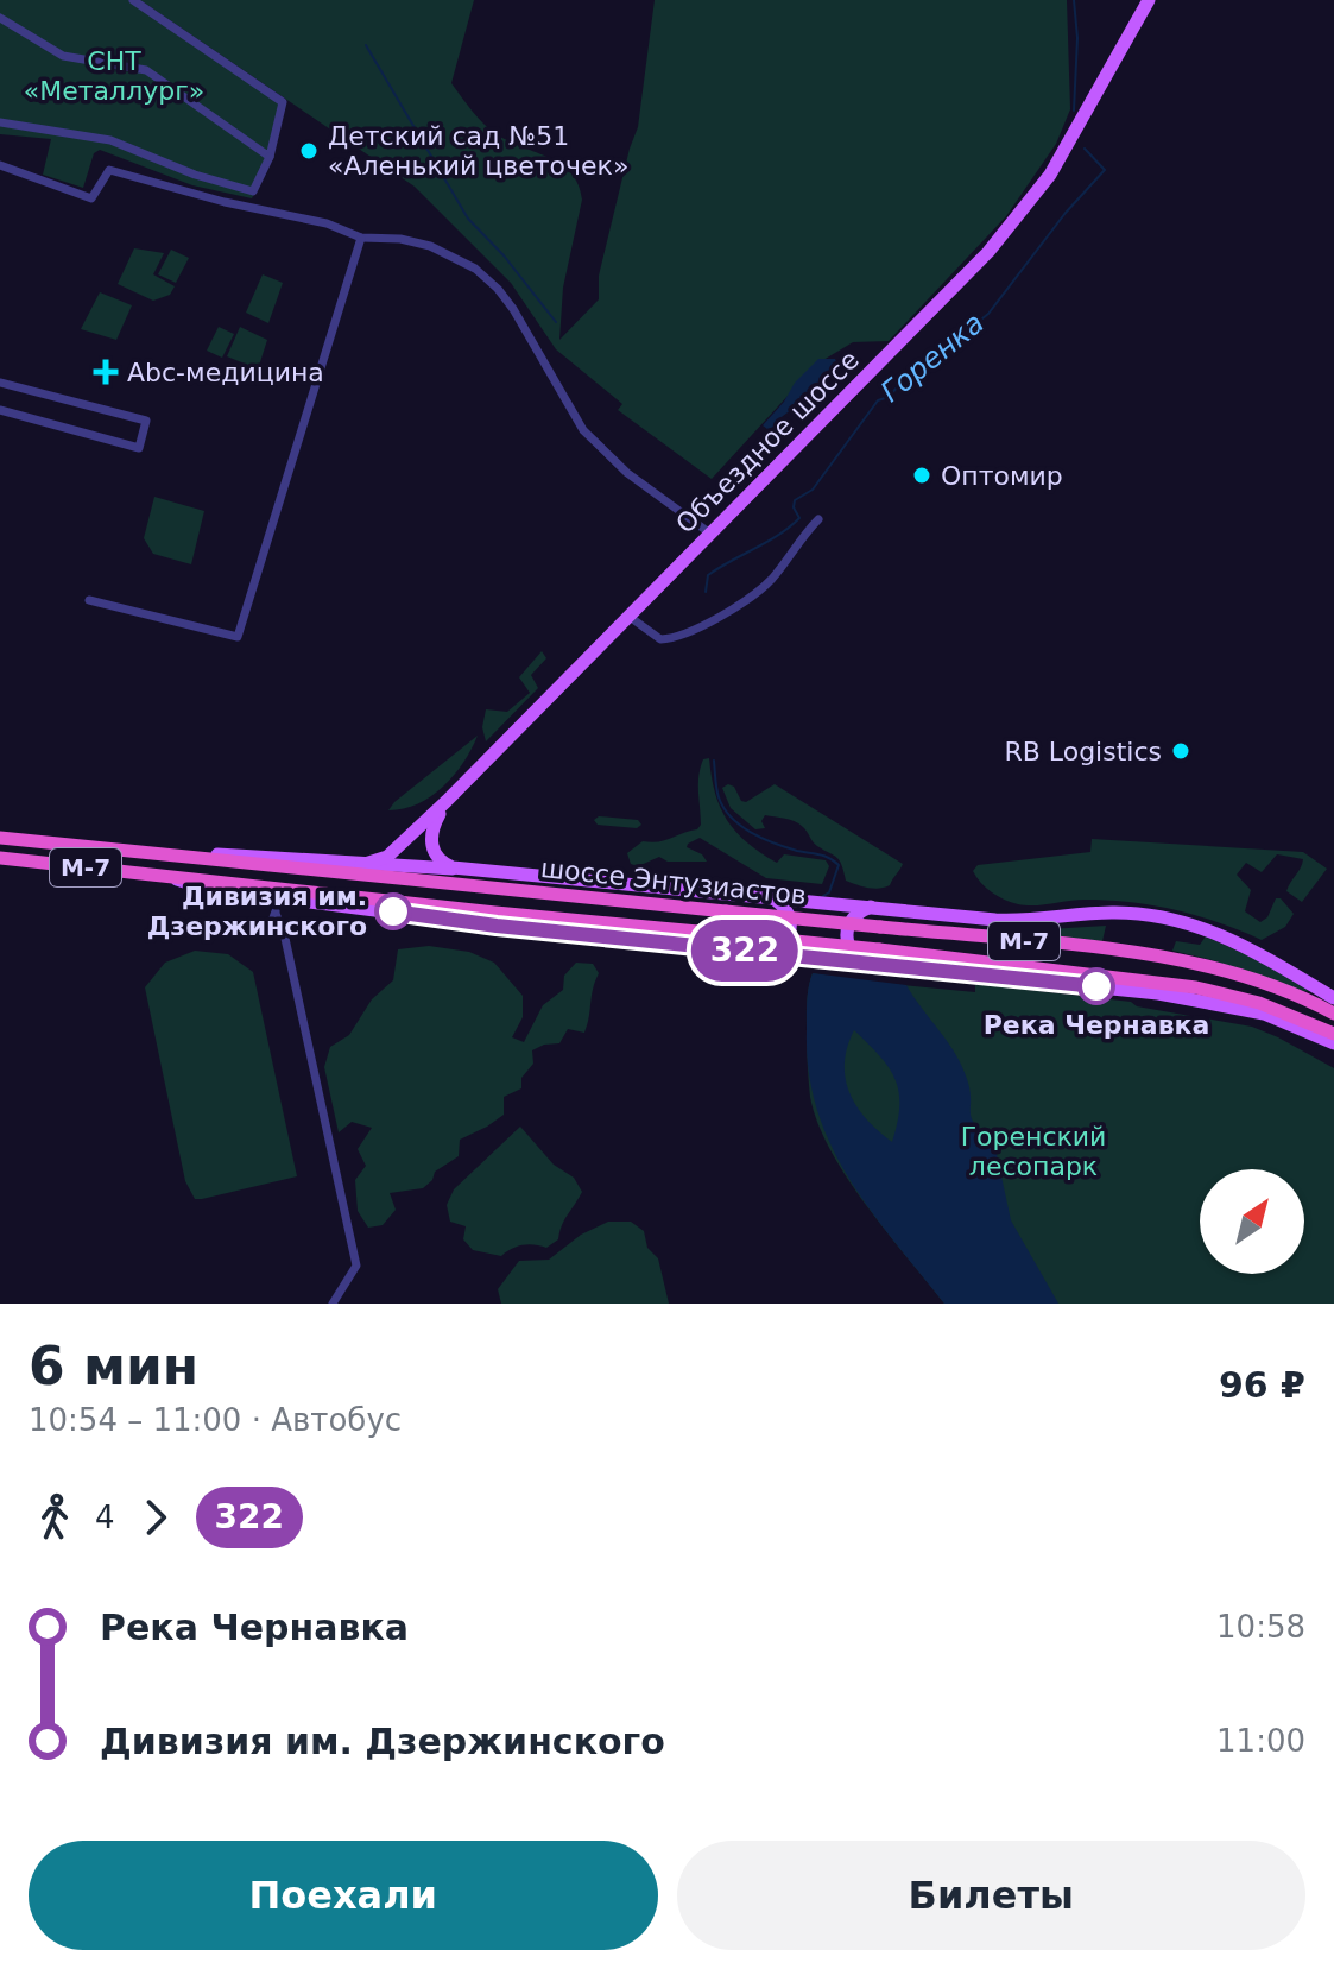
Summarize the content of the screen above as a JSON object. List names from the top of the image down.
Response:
{
  "streets": {
    "highway": ["М-7", "шоссе Энтузиастов"],
    "main road": ["Объездное шоссе"]
  },
  "water": ["Горенка"],
  "parks": ["СНТ «Металлург»", "Горенский лесопарк"],
  "places": {
    "other": [
      "Детский сад №51 «Аленький цветочек»",
      "Оптомир",
      "RB Logistics",
      "Дивизия им. Дзержинского",
      "Река Чернавка"
    ],
    "health": ["Abc-медицина"]
  },
  "lines": ["bus line 322"],
  "north": "top right",
  "page": {
    "on_map": "322",
    "heading": ["6 мин", "10:54 – 11:00 · Автобус", "96 ₽"],
    "legs": ["4", "322"],
    "list": [
      {
        "name": "Река Чернавка",
        "value": "10:58"
      },
      {
        "name": "Дивизия им. Дзержинского",
        "value": "11:00"
      }
    ],
    "buttons": ["Поехали", "Билеты"]
  }
}
